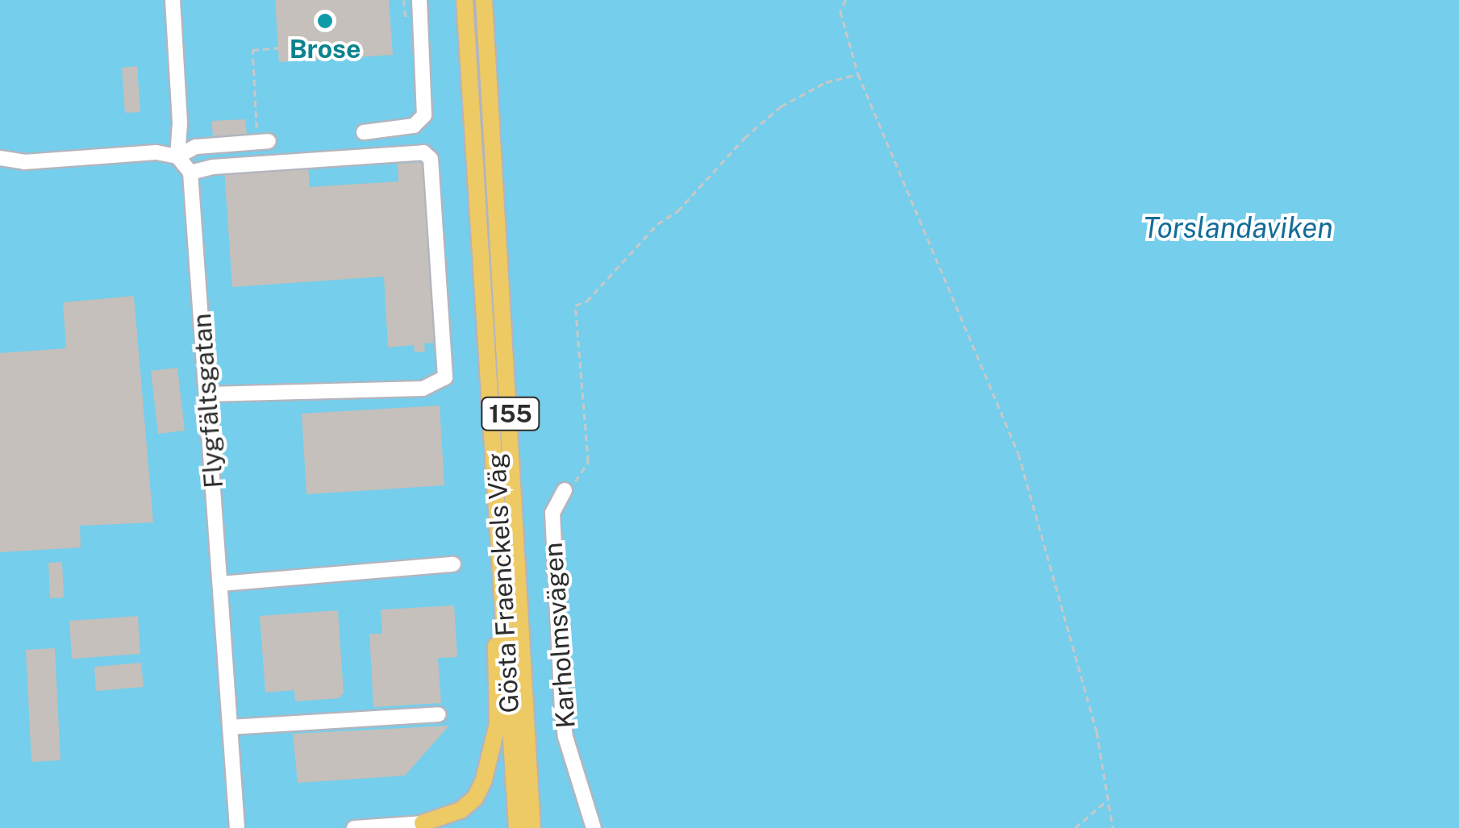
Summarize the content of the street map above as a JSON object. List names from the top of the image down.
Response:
{
  "streets": {
    "main road": ["155", "Gösta Fraenckels Väg"],
    "street": ["Flygfältsgatan", "Karholmsvägen"]
  },
  "water": ["Torslandaviken"],
  "places": ["Brose"]
}
